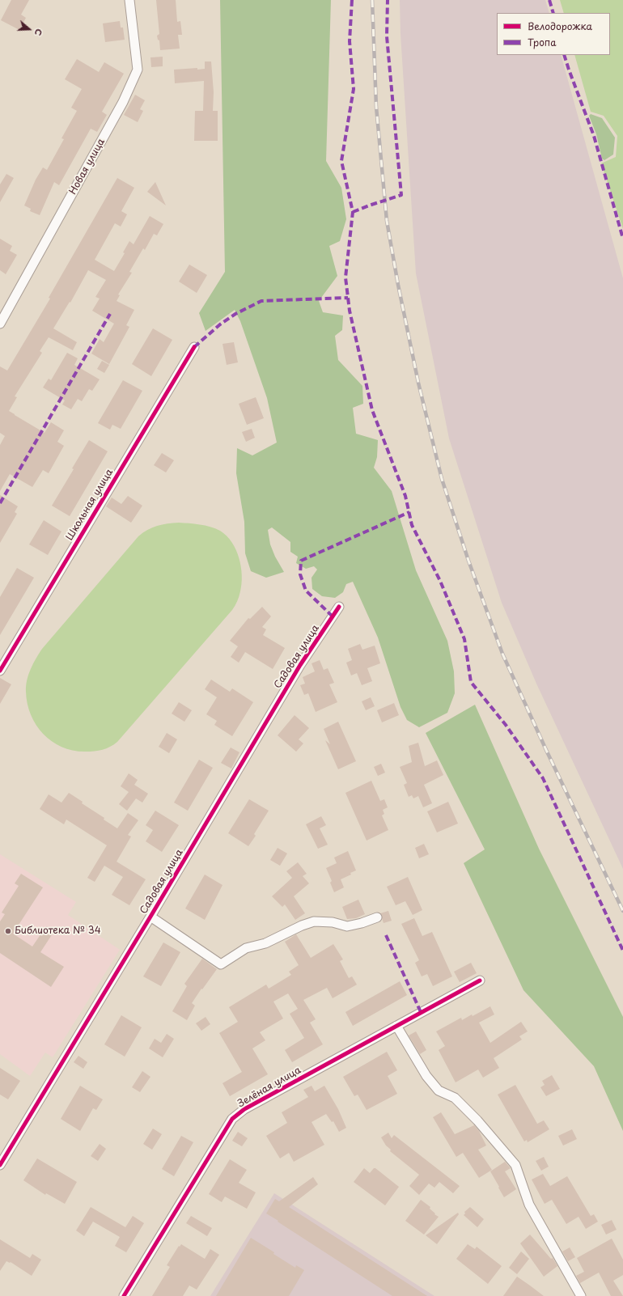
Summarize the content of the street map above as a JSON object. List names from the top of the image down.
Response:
{
  "streets": {
    "street": [
      "Новая улица",
      "Школьная улица",
      "Садовая улица",
      "Зелёная улица"
    ]
  },
  "places": ["Библиотека № 34"],
  "legend": ["Велодорожка", "Тропа"],
  "north": "right"
}
